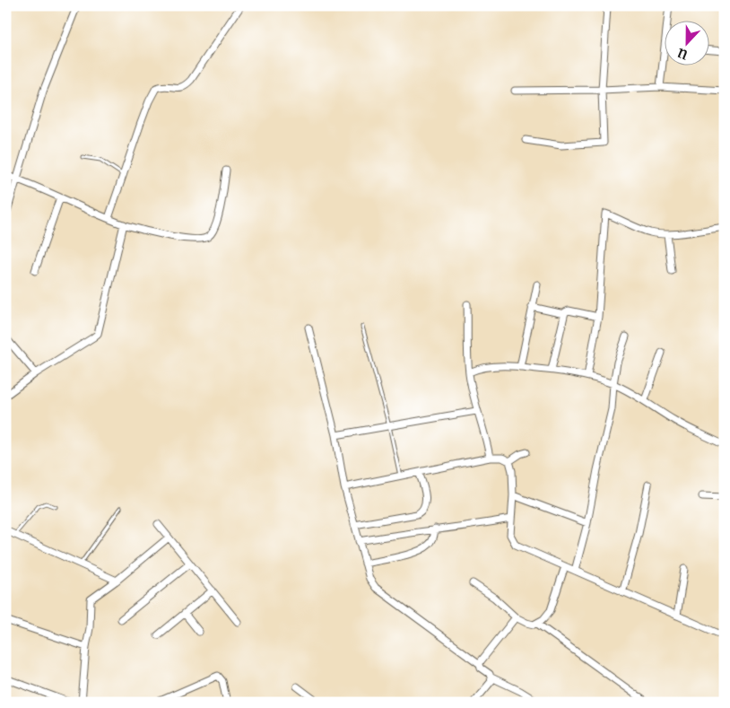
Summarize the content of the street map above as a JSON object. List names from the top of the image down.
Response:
{
  "north": "bottom"
}
